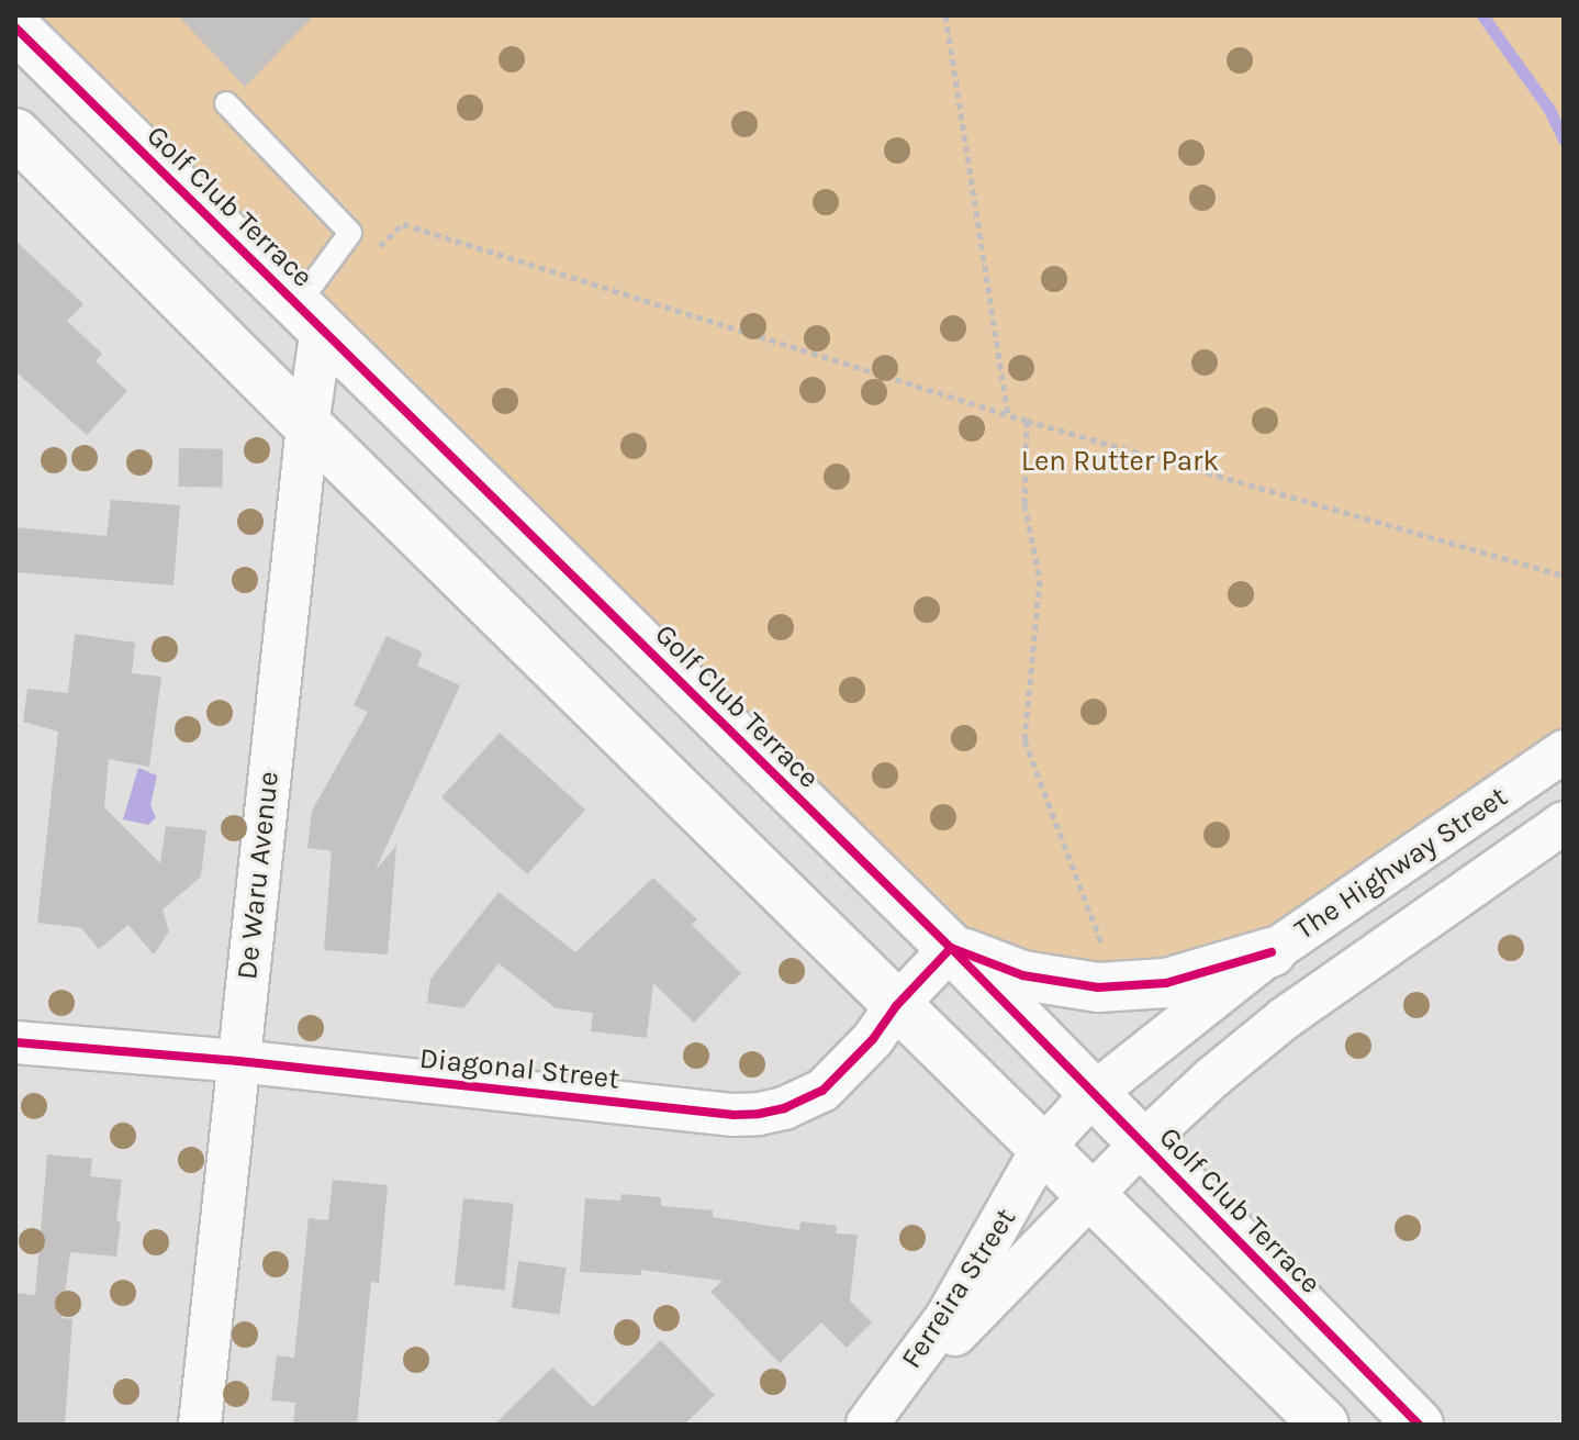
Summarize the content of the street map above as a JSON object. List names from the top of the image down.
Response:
{
  "streets": {
    "street": [
      "Golf Club Terrace",
      "The Highway Street",
      "De Waru Avenue",
      "Diagonal Street",
      "Ferreira Street"
    ]
  },
  "crossings": [
    ["Golf Club Terrace", "The Highway Street"],
    ["Golf Club Terrace", "De Waru Avenue"],
    ["Golf Club Terrace", "Diagonal Street"],
    ["The Highway Street", "Ferreira Street"],
    ["De Waru Avenue", "Diagonal Street"]
  ],
  "parks": ["Len Rutter Park"]
}
